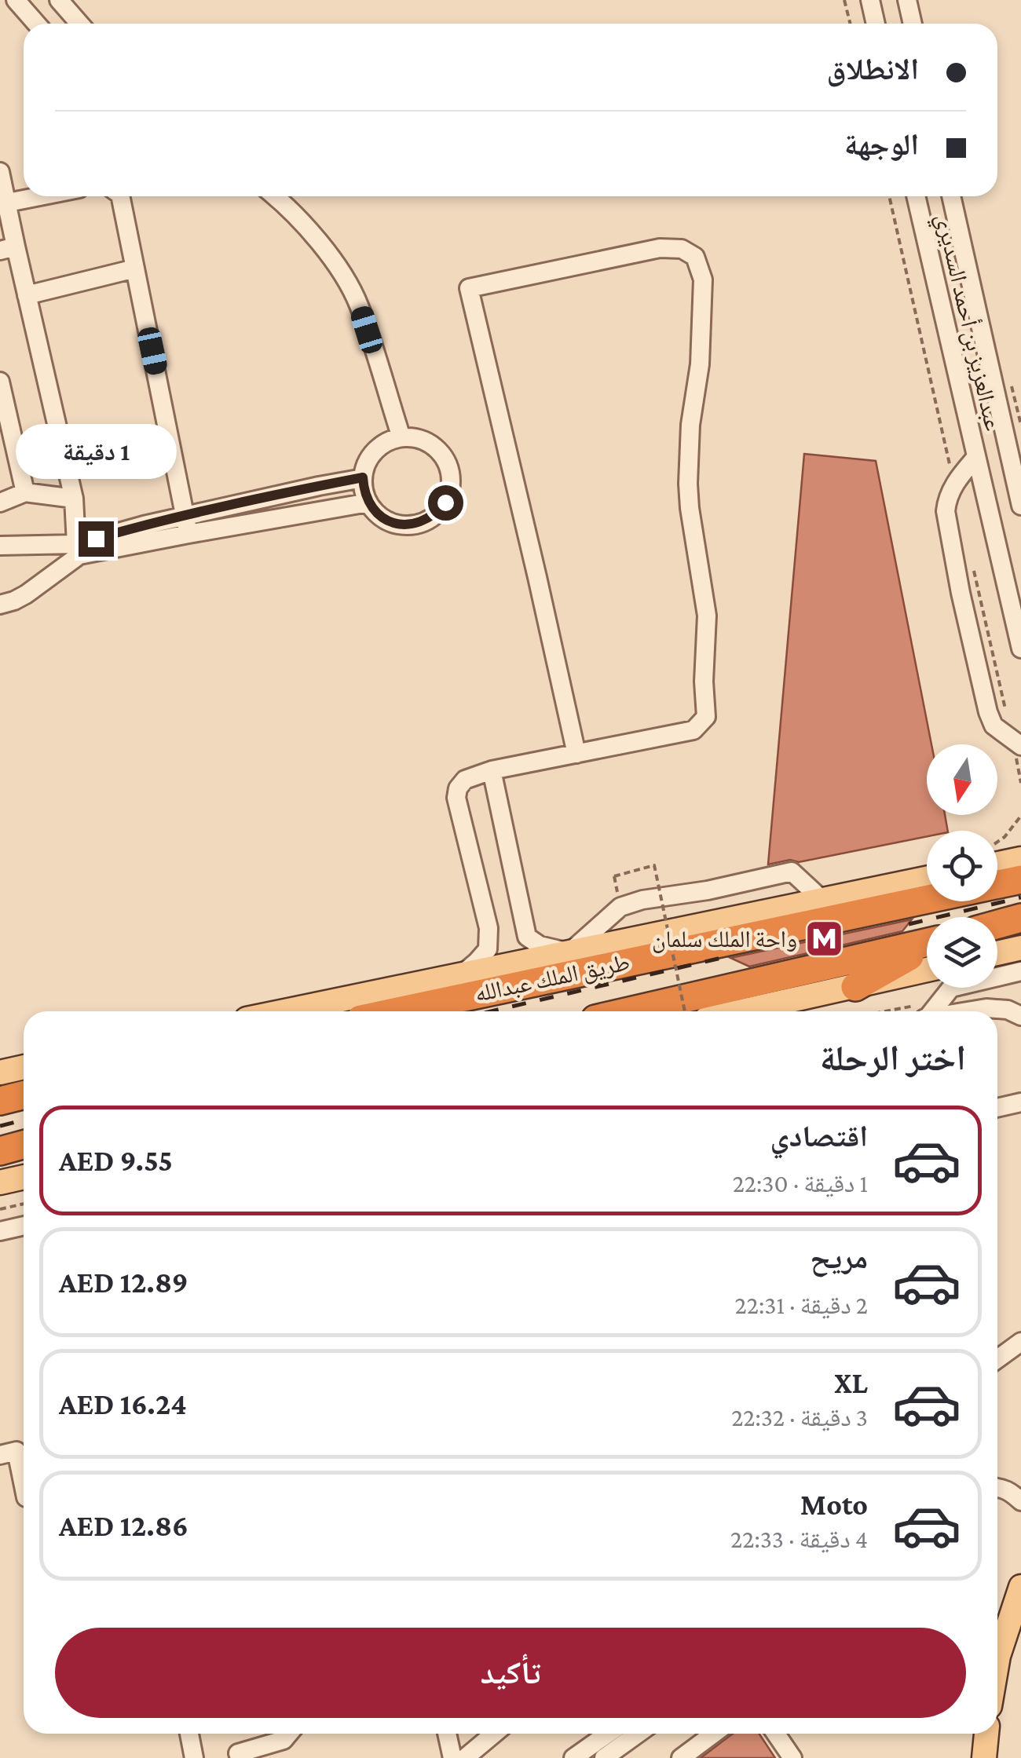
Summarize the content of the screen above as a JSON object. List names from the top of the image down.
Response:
{
  "streets": {
    "highway": ["طريق الملك عبدالله"],
    "street": ["عبدالعزيز بن أحمد السديري"]
  },
  "places": {
    "metro station": ["واحة الملك سلمان"]
  },
  "north": "bottom",
  "page": {
    "banner": ["الانطلاق", "الوجهة"],
    "bubble": "1 دقيقة",
    "heading": "اختر الرحلة",
    "list": [
      {
        "name": "اقتصادي",
        "note": "1 دقيقة · 22:30",
        "value": "AED 9.55"
      },
      {
        "name": "مريح",
        "note": "2 دقيقة · 22:31",
        "value": "AED 12.89"
      },
      {
        "name": "XL",
        "note": "3 دقيقة · 22:32",
        "value": "AED 16.24"
      },
      {
        "name": "Moto",
        "note": "4 دقيقة · 22:33",
        "value": "AED 12.86"
      }
    ],
    "buttons": "تأكيد"
  }
}
